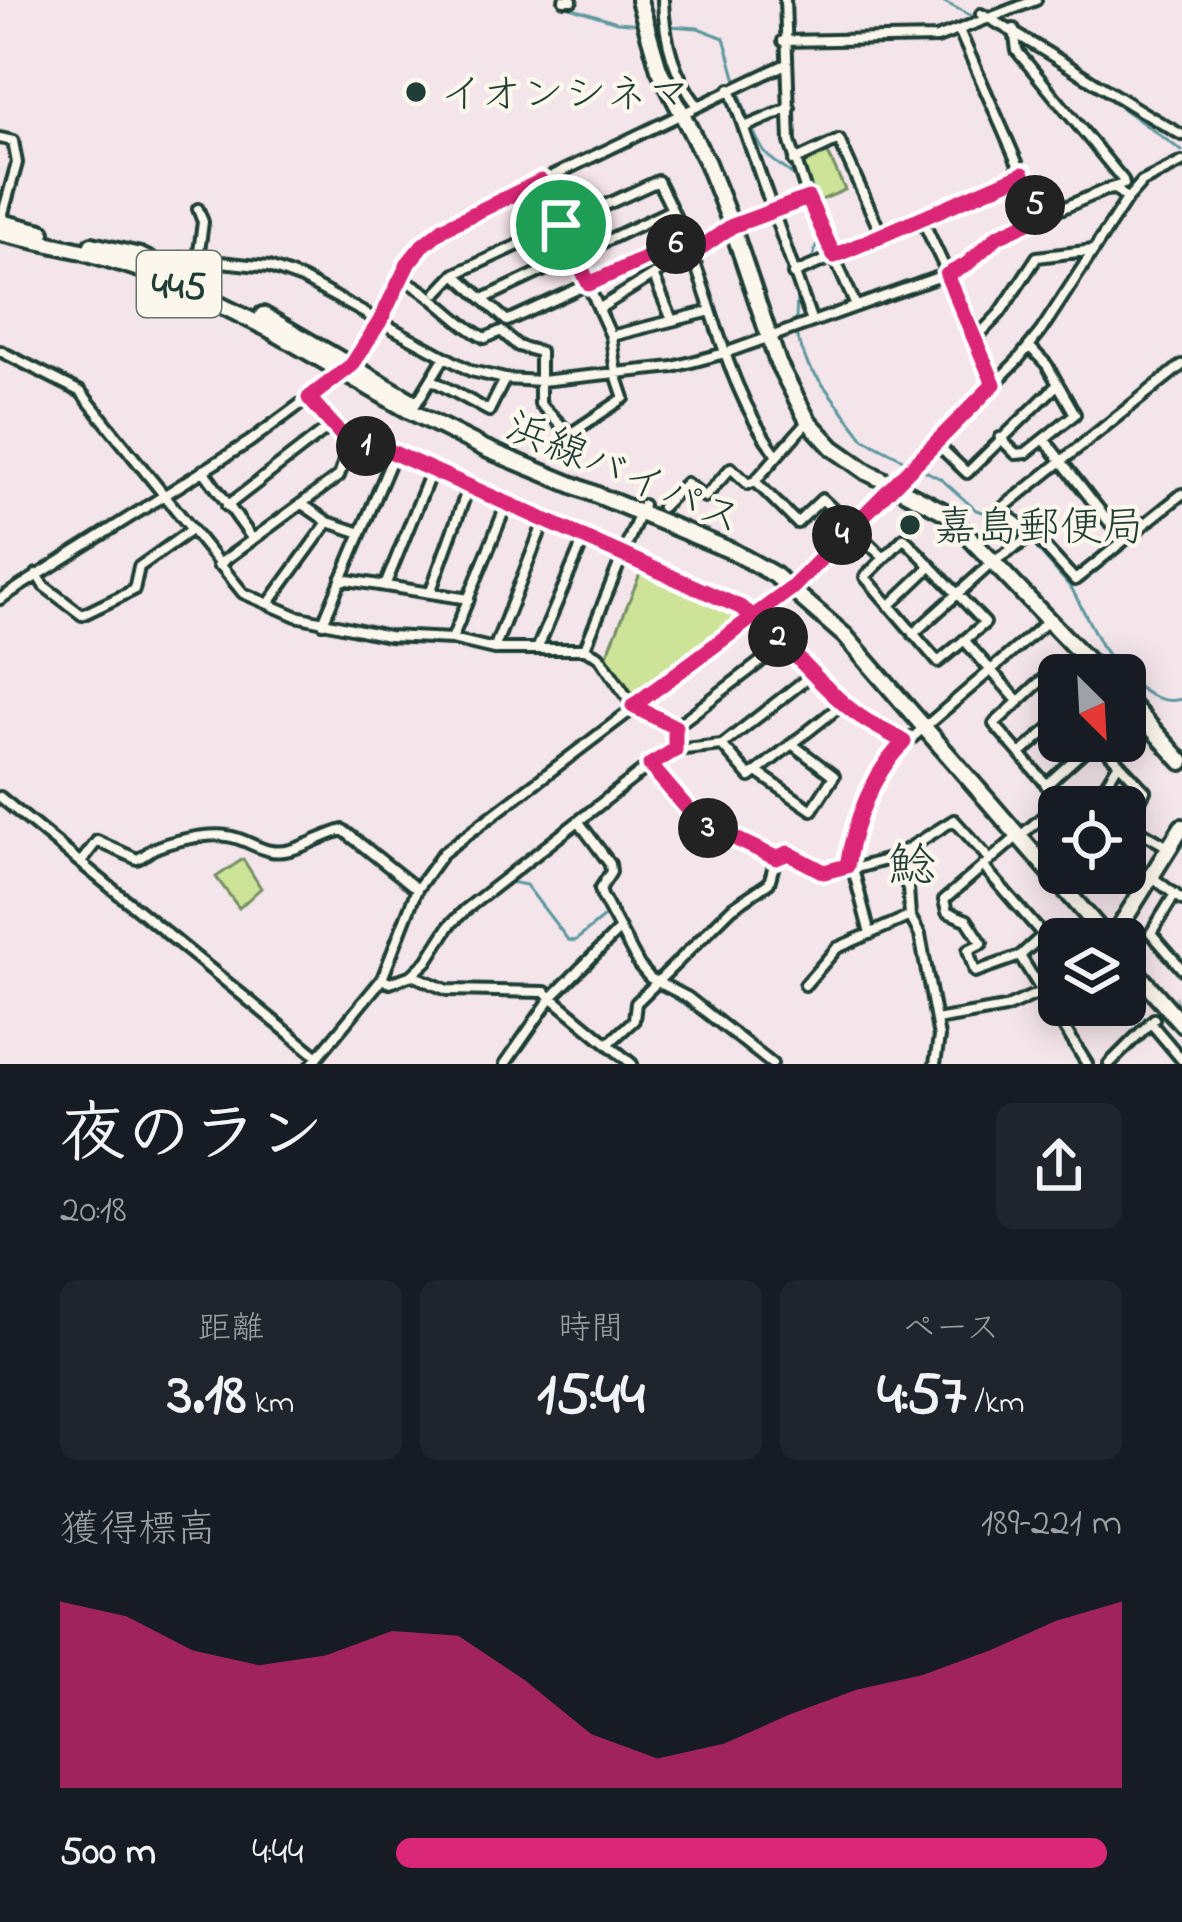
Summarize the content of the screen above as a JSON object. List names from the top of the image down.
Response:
{
  "streets": {
    "highway": ["445", "浜線バイパス"]
  },
  "districts": ["鯰"],
  "places": ["イオンシネマ", "嘉島郵便局"],
  "north": "bottom right",
  "page": {
    "pins": [
      "5",
      "6",
      "1",
      "4",
      "2",
      "3"
    ],
    "heading": ["夜のラン", "20:18"],
    "stats": [
      ["距離", "3.18 km"],
      ["時間", "15:44"],
      ["ペース", "4:57 /km"]
    ],
    "chart": ["獲得標高", "189–221 m"],
    "list": [
      {
        "name": "500 m",
        "note": "4:44"
      }
    ]
  }
}
